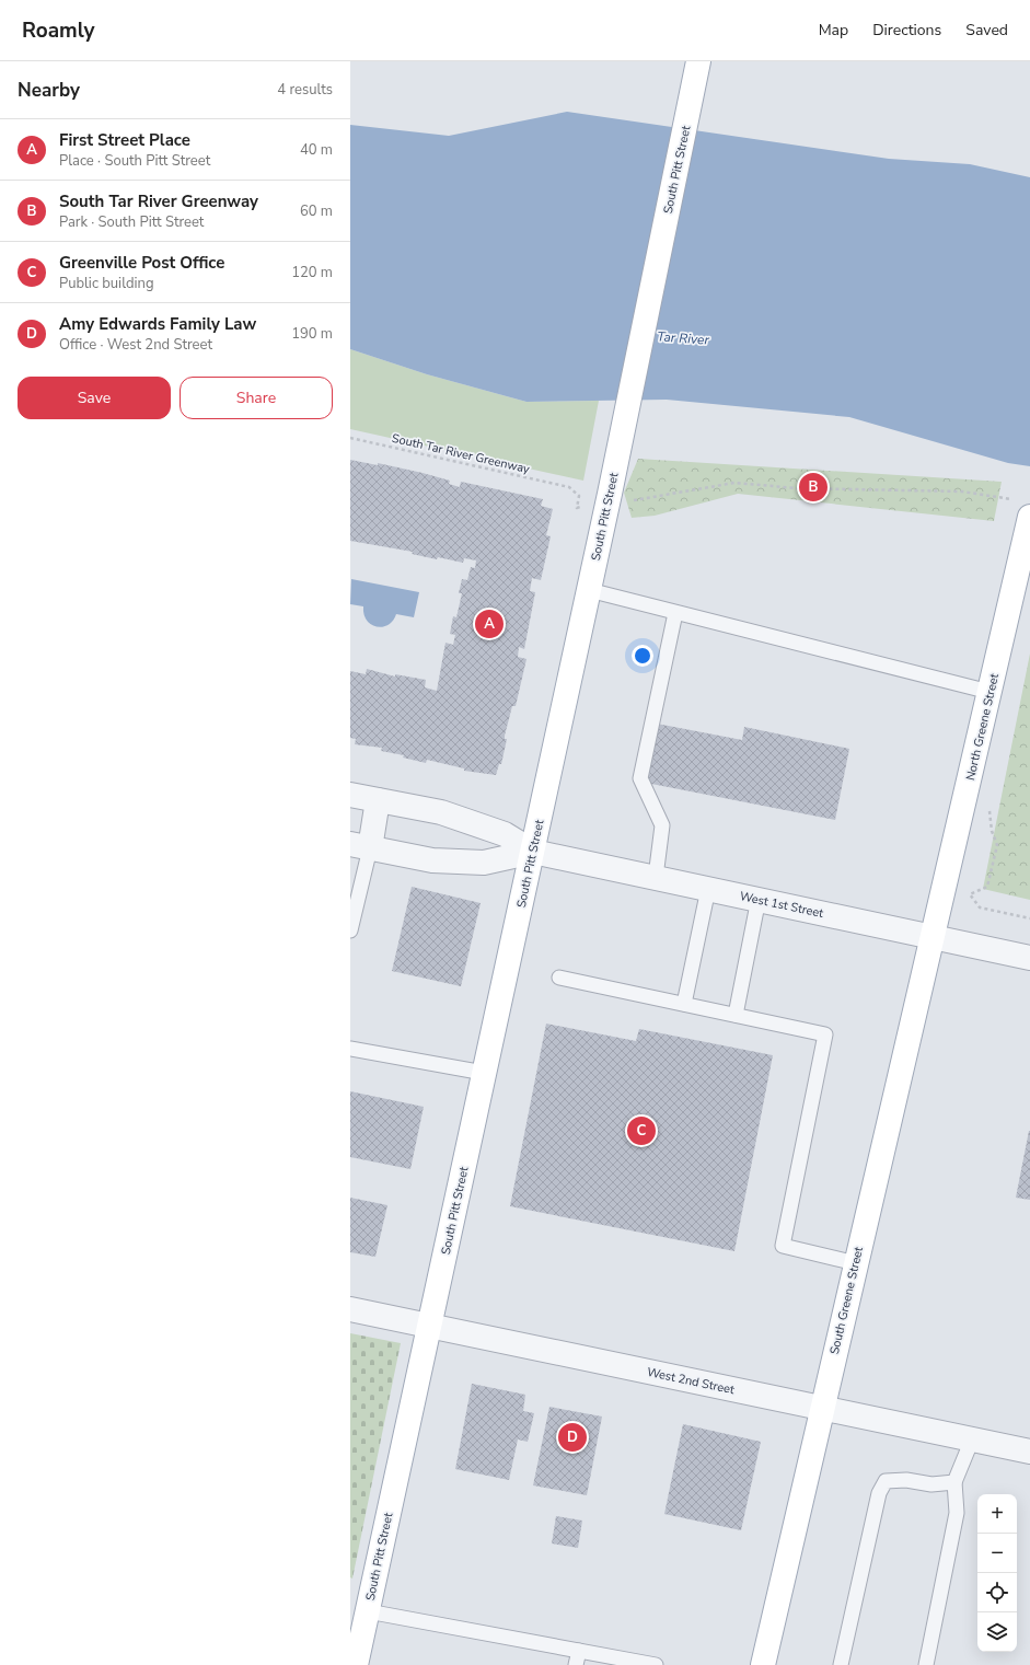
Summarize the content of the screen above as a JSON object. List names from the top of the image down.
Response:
{
  "streets": {
    "main road": ["South Pitt Street", "North Greene Street", "South Greene Street"],
    "street": ["West 1st Street", "West 2nd Street"],
    "path": ["South Tar River Greenway"]
  },
  "crossings": [
    ["South Pitt Street", "West 1st Street"],
    ["South Pitt Street", "West 2nd Street"],
    ["North Greene Street", "West 1st Street"],
    ["North Greene Street", "South Greene Street"],
    ["West 1st Street", "South Greene Street"],
    ["South Greene Street", "West 2nd Street"]
  ],
  "water": ["Tar River"],
  "page": {
    "header": "Roamly",
    "nav": ["Map", "Directions", "Saved"],
    "heading": ["Nearby", "4 results"],
    "list": [
      {
        "mark": "A",
        "name": "First Street Place",
        "note": "Place · South Pitt Street",
        "value": "40 m"
      },
      {
        "mark": "B",
        "name": "South Tar River Greenway",
        "note": "Park · South Pitt Street",
        "value": "60 m"
      },
      {
        "mark": "C",
        "name": "Greenville Post Office",
        "note": "Public building",
        "value": "120 m"
      },
      {
        "mark": "D",
        "name": "Amy Edwards Family Law",
        "note": "Office · West 2nd Street",
        "value": "190 m"
      }
    ],
    "buttons": ["Save", "Share"],
    "pins": [
      "B",
      "A",
      "C",
      "D"
    ],
    "map_buttons": ["+", "−"]
  }
}
